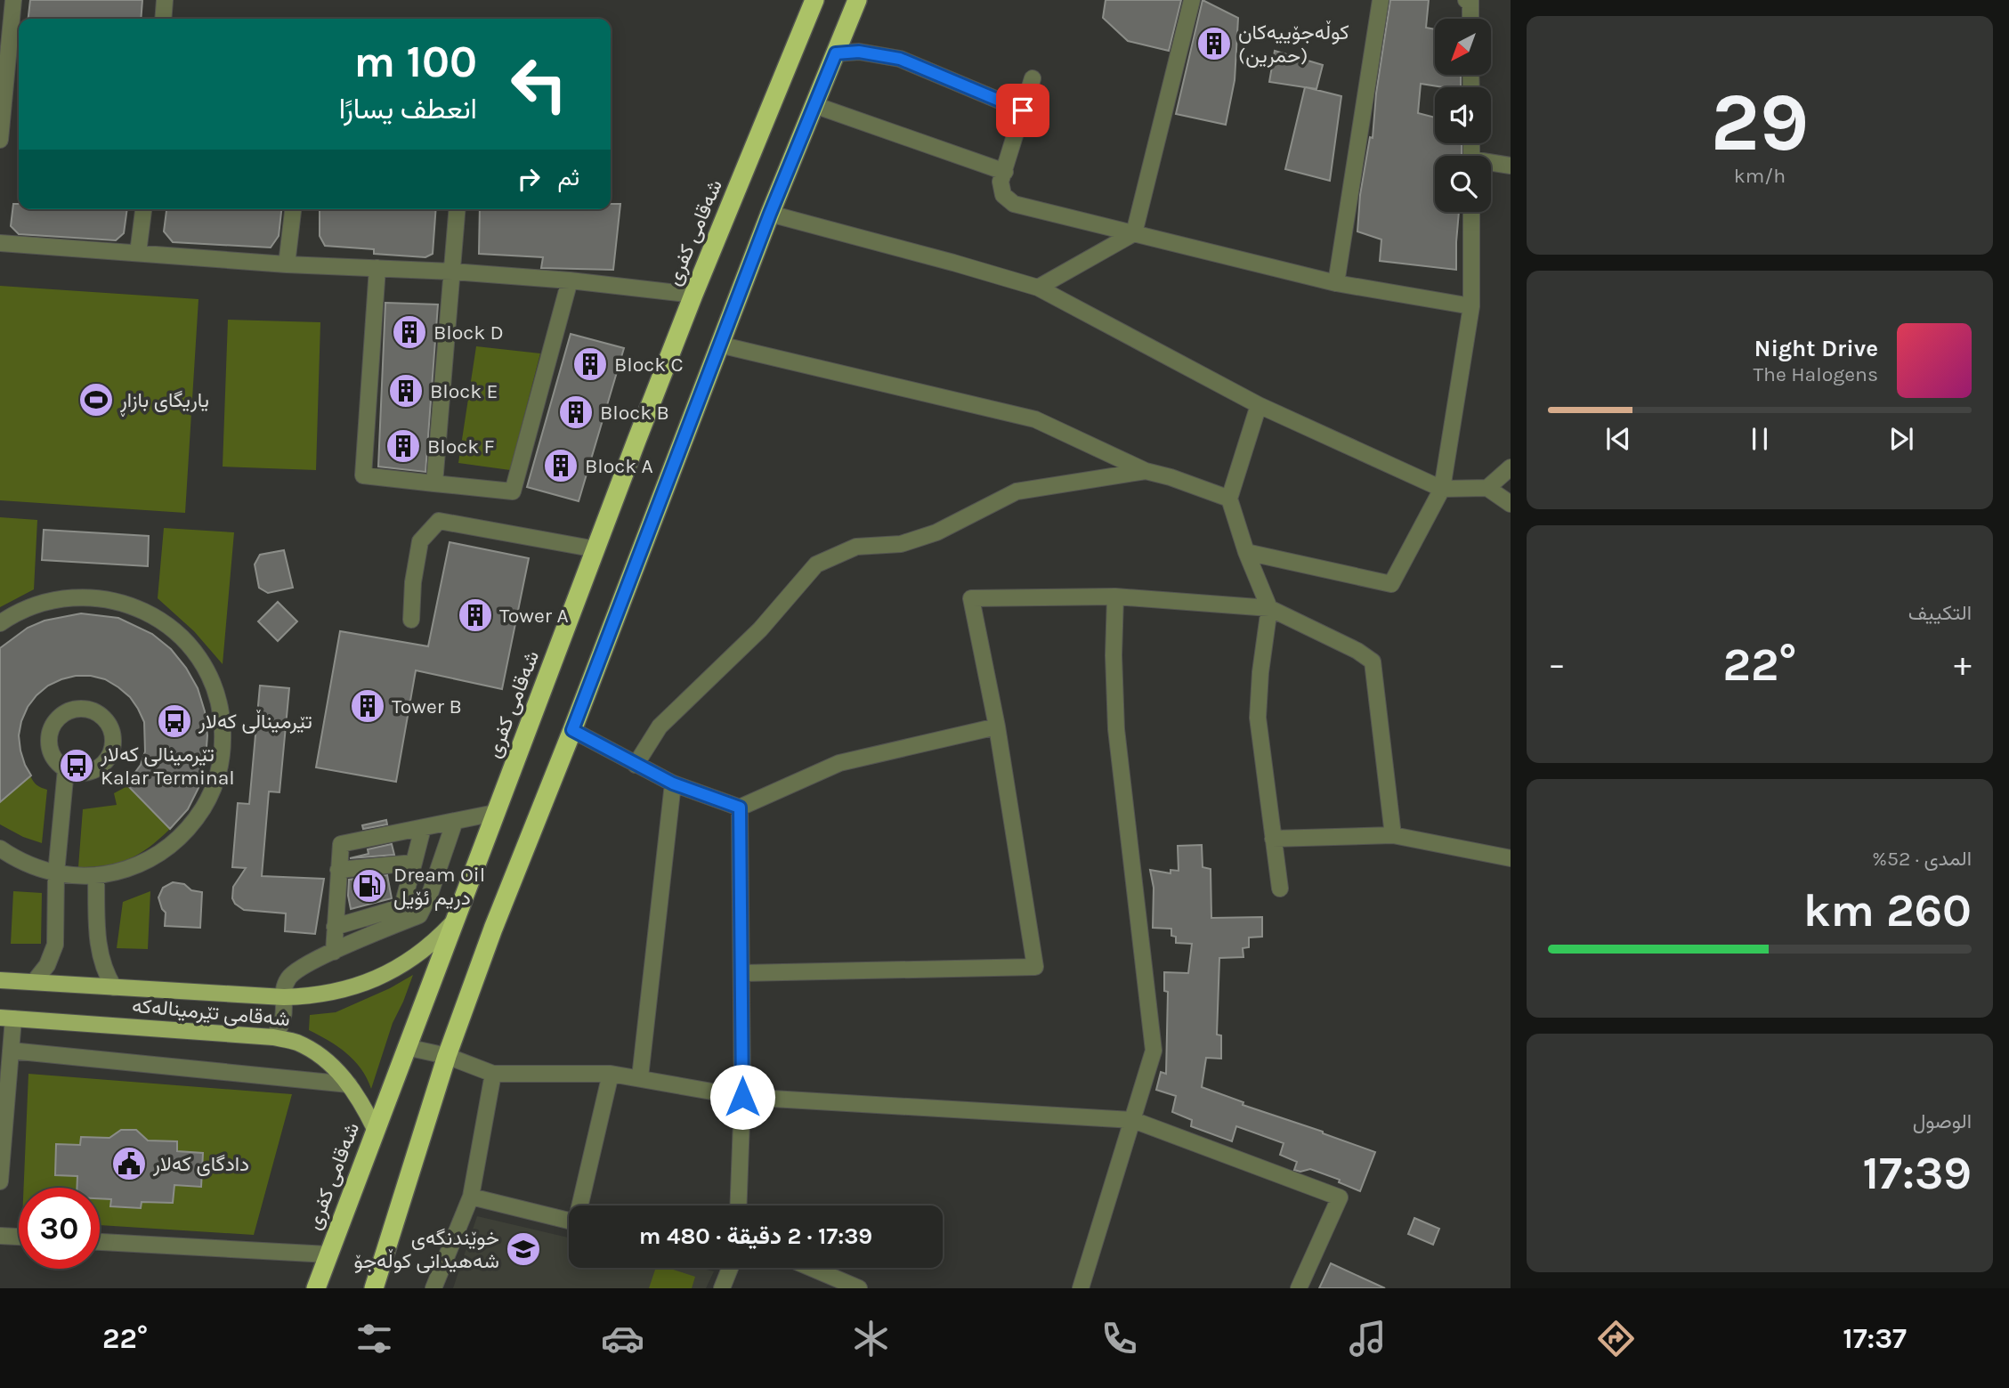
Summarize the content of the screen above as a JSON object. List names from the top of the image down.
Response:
{
  "streets": {
    "highway": ["شەقامی کفری"],
    "main road": ["شەقامی تێرمینالەکە"]
  },
  "crossings": [
    ["شەقامی کفری", "شەقامی تێرمینالەکە"]
  ],
  "places": {
    "building": [
      "کوڵەجۆییەکان (حمرین)",
      "Block D",
      "Block C",
      "Block E",
      "Block B",
      "Block F",
      "Block A",
      "Tower A",
      "Tower B"
    ],
    "sports": ["یاریگای بازاڕ"],
    "bus stop": ["تێرمیناڵی کەلار", "تێرمینالی کەلار Kalar Terminal"],
    "fuel station": ["Dream Oil دریم ئۆیل"],
    "public building": ["دادگای کەلار"],
    "school or university": ["خوێندنگەی شەهیدانی کوڵەجۆ"]
  },
  "north": "bottom left",
  "page": {
    "tile": [
      ["29", "km/h"],
      "التكييف",
      ["المدى · 52%", "260 km"],
      ["الوصول", "17:39"]
    ],
    "turn": ["100 m", "انعطف يسارًا"],
    "then": "ثم",
    "song": ["Night Drive", "The Halogens"],
    "heat": ["−", "22°", "+"],
    "limit": "30",
    "trip": "17:39 · 2 دقيقة · 480 m",
    "tabs": ["17:37", "22°"]
  }
}
